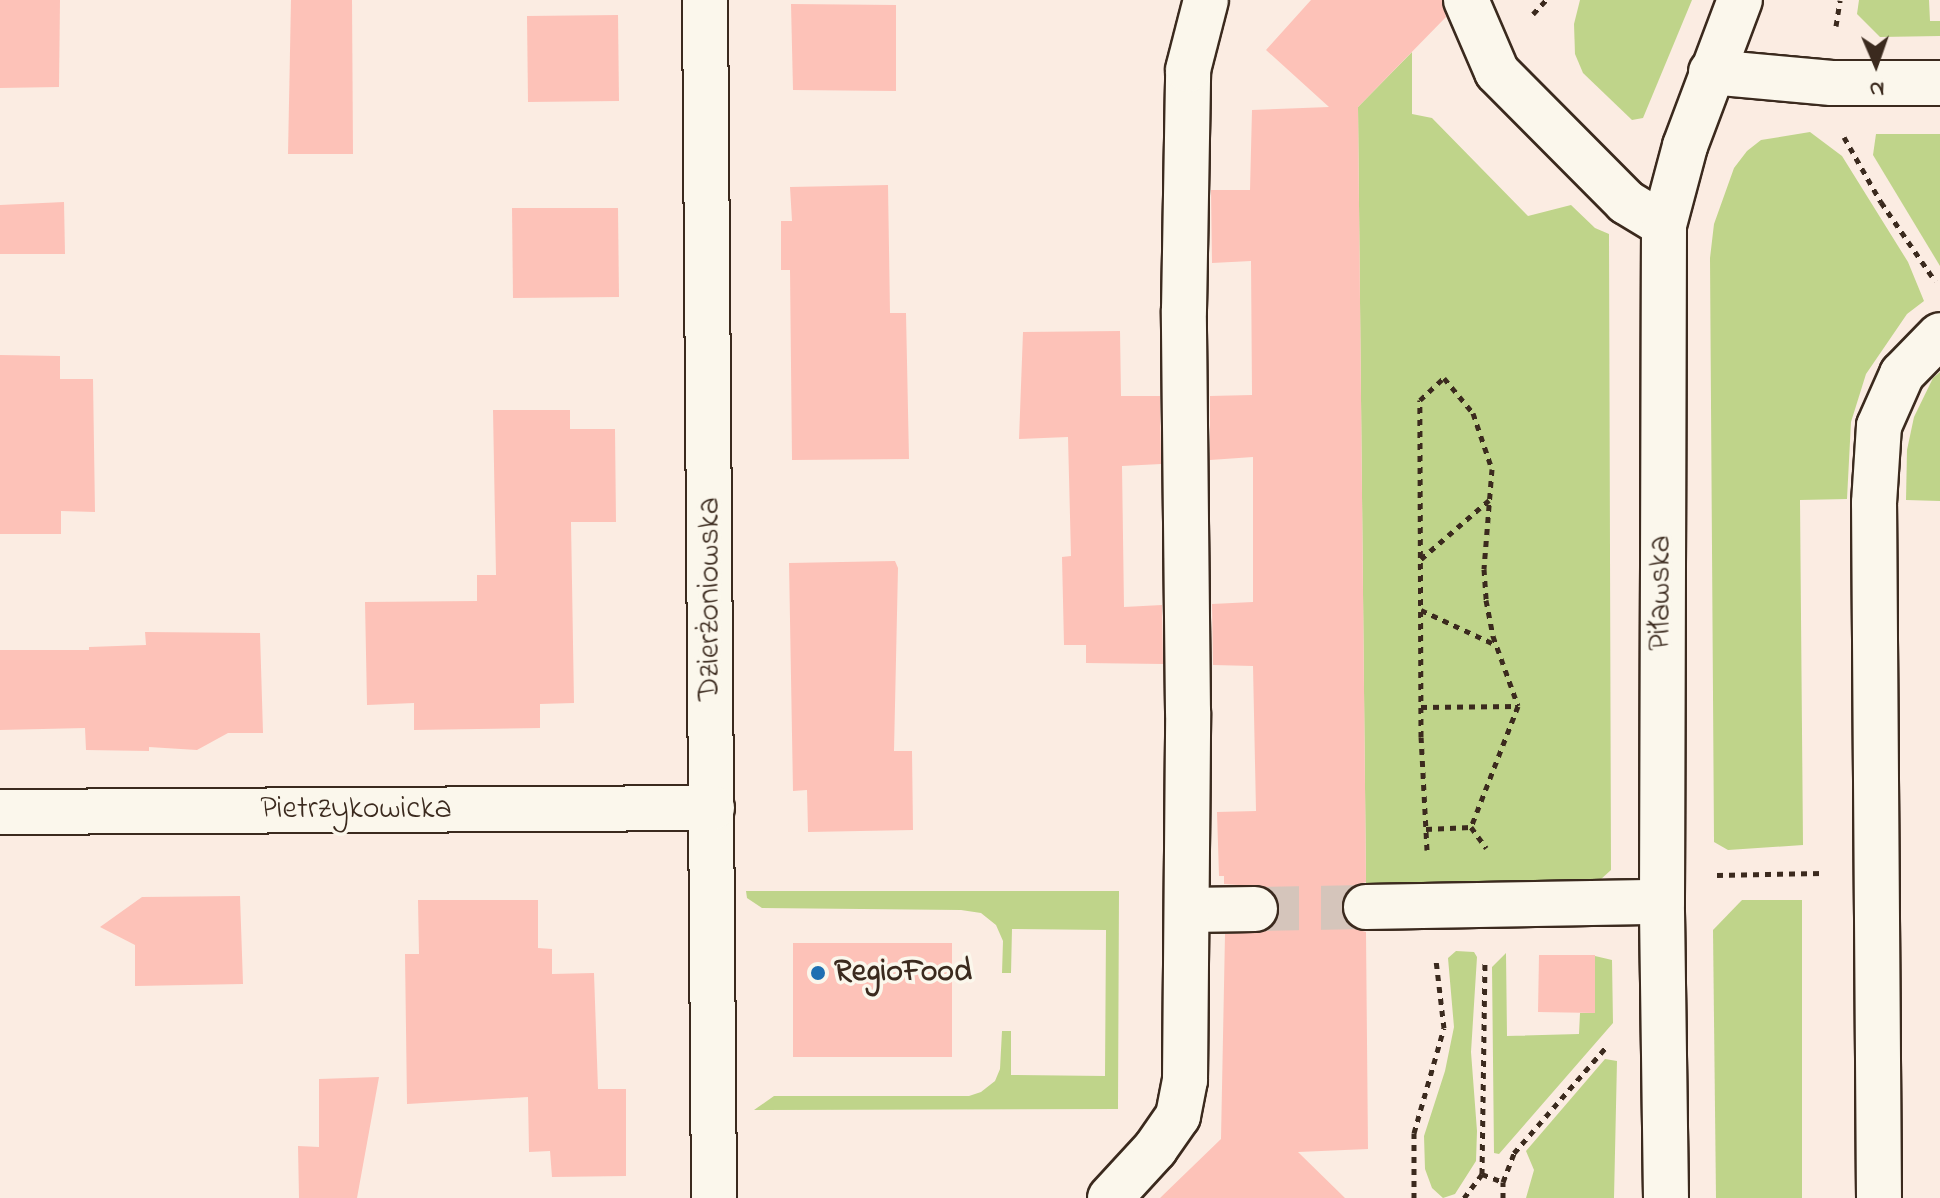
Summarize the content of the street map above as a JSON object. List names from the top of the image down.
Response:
{
  "streets": {
    "street": ["Piławska", "Dzierżoniowska", "Pietrzykowicka"]
  },
  "crossings": [
    ["Dzierżoniowska", "Pietrzykowicka"]
  ],
  "places": ["RegioFood"],
  "north": "bottom"
}
